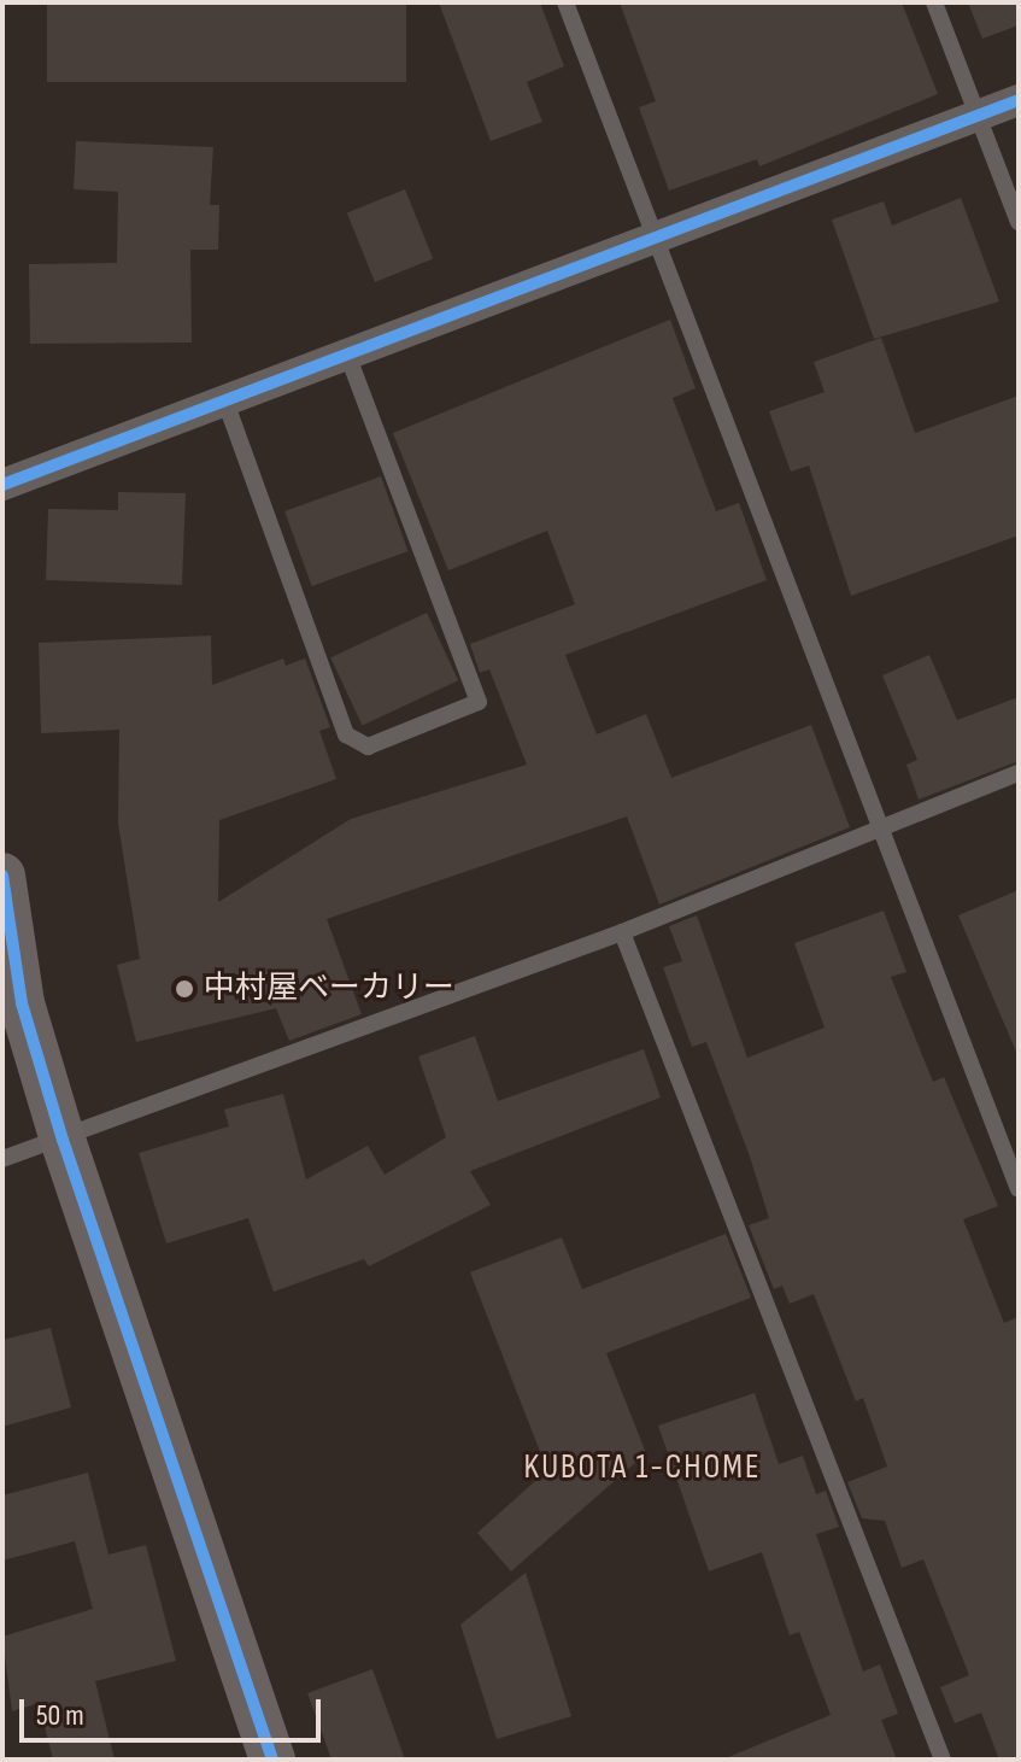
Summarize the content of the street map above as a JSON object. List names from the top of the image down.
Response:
{
  "districts": ["KUBOTA 1-CHOME"],
  "places": ["中村屋ベーカリー"],
  "scale_bar": "50 m"
}
